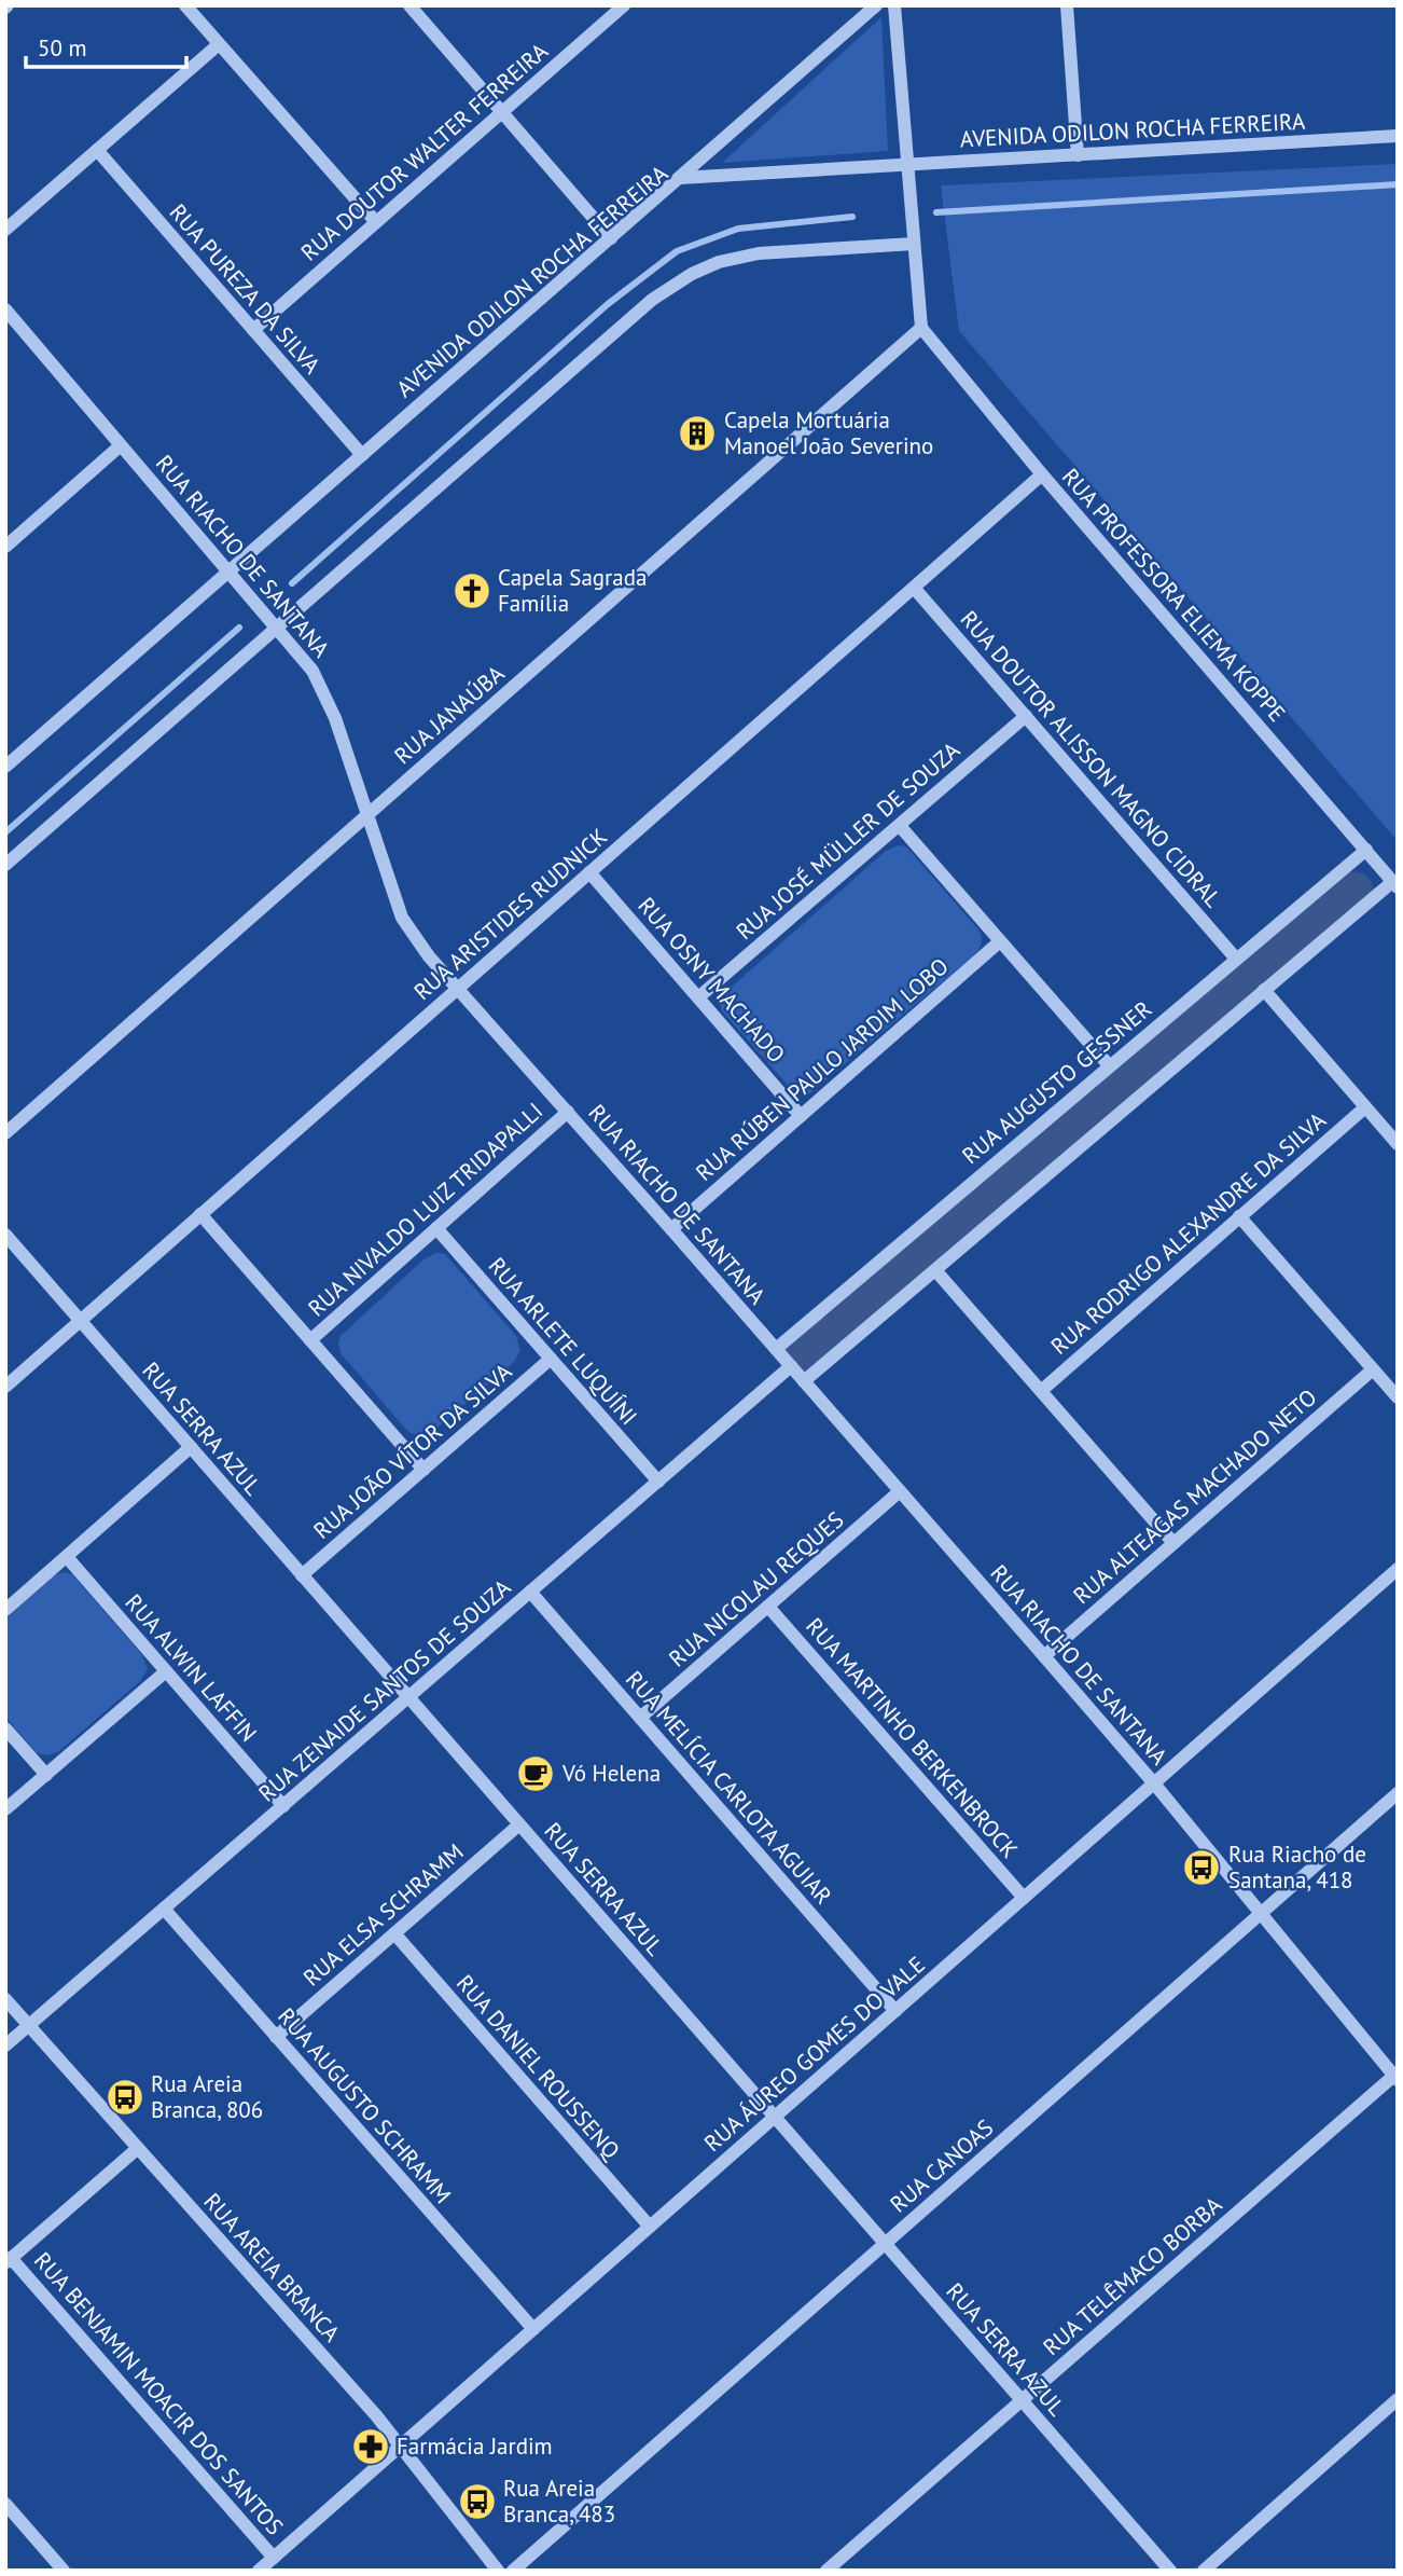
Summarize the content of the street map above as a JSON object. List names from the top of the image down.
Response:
{
  "streets": {
    "street": [
      "AVENIDA ODILON ROCHA FERREIRA",
      "RUA DOUTOR WALTER FERREIRA",
      "RUA PUREZA DA SILVA",
      "RUA RIACHO DE SANTANA",
      "RUA PROFESSORA ELIEMA KOPPE",
      "RUA JANAÚBA",
      "RUA DOUTOR ALISSON MAGNO CIDRAL",
      "RUA JOSÉ MÜLLER DE SOUZA",
      "RUA ARISTIDES RUDNICK",
      "RUA OSNY MACHADO",
      "RUA RÚBEN PAULO JARDIM LOBO",
      "RUA AUGUSTO GESSNER",
      "RUA NIVALDO LUIZ TRIDAPALLI",
      "RUA RODRIGO ALEXANDRE DA SILVA",
      "RUA ARLETE LUQUÍNI",
      "RUA SERRA AZUL",
      "RUA JOÃO VÍTOR DA SILVA",
      "RUA ALTEAGAS MACHADO NETO",
      "RUA NICOLAU REQUES",
      "RUA ALWIN LAFFIN",
      "RUA ZENAIDE SANTOS DE SOUZA",
      "RUA MARTINHO BERKENBROCK",
      "RUA MELÍCIA CARLOTA AGUIAR",
      "RUA ELSA SCHRAMM",
      "RUA ÁUREO GOMES DO VALE",
      "RUA DANIEL ROUSSENQ",
      "RUA AUGUSTO SCHRAMM",
      "RUA CANOAS",
      "RUA AREIA BRANCA",
      "RUA TELÊMACO BORBA",
      "RUA BENJAMIN MOACIR DOS SANTOS"
    ]
  },
  "crossings": [
    ["AVENIDA ODILON ROCHA FERREIRA", "RUA PUREZA DA SILVA"],
    ["AVENIDA ODILON ROCHA FERREIRA", "RUA RIACHO DE SANTANA"],
    ["RUA DOUTOR WALTER FERREIRA", "RUA PUREZA DA SILVA"],
    ["RUA RIACHO DE SANTANA", "RUA JANAÚBA"],
    ["RUA RIACHO DE SANTANA", "RUA ARISTIDES RUDNICK"],
    ["RUA RIACHO DE SANTANA", "RUA RÚBEN PAULO JARDIM LOBO"],
    ["RUA RIACHO DE SANTANA", "RUA AUGUSTO GESSNER"],
    ["RUA RIACHO DE SANTANA", "RUA NIVALDO LUIZ TRIDAPALLI"],
    ["RUA RIACHO DE SANTANA", "RUA ALTEAGAS MACHADO NETO"],
    ["RUA RIACHO DE SANTANA", "RUA NICOLAU REQUES"],
    ["RUA RIACHO DE SANTANA", "RUA ZENAIDE SANTOS DE SOUZA"],
    ["RUA RIACHO DE SANTANA", "RUA ÁUREO GOMES DO VALE"],
    ["RUA RIACHO DE SANTANA", "RUA CANOAS"],
    ["RUA RIACHO DE SANTANA", "RUA TELÊMACO BORBA"],
    ["RUA PROFESSORA ELIEMA KOPPE", "RUA JANAÚBA"],
    ["RUA PROFESSORA ELIEMA KOPPE", "RUA ARISTIDES RUDNICK"],
    ["RUA PROFESSORA ELIEMA KOPPE", "RUA AUGUSTO GESSNER"],
    ["RUA DOUTOR ALISSON MAGNO CIDRAL", "RUA JOSÉ MÜLLER DE SOUZA"],
    ["RUA DOUTOR ALISSON MAGNO CIDRAL", "RUA ARISTIDES RUDNICK"],
    ["RUA DOUTOR ALISSON MAGNO CIDRAL", "RUA AUGUSTO GESSNER"],
    ["RUA JOSÉ MÜLLER DE SOUZA", "RUA OSNY MACHADO"],
    ["RUA ARISTIDES RUDNICK", "RUA OSNY MACHADO"],
    ["RUA ARISTIDES RUDNICK", "RUA SERRA AZUL"],
    ["RUA OSNY MACHADO", "RUA RÚBEN PAULO JARDIM LOBO"],
    ["RUA NIVALDO LUIZ TRIDAPALLI", "RUA ARLETE LUQUÍNI"],
    ["RUA ARLETE LUQUÍNI", "RUA JOÃO VÍTOR DA SILVA"],
    ["RUA ARLETE LUQUÍNI", "RUA ZENAIDE SANTOS DE SOUZA"],
    ["RUA SERRA AZUL", "RUA JOÃO VÍTOR DA SILVA"],
    ["RUA SERRA AZUL", "RUA ZENAIDE SANTOS DE SOUZA"],
    ["RUA SERRA AZUL", "RUA ELSA SCHRAMM"],
    ["RUA SERRA AZUL", "RUA ÁUREO GOMES DO VALE"],
    ["RUA SERRA AZUL", "RUA CANOAS"],
    ["RUA SERRA AZUL", "RUA TELÊMACO BORBA"],
    ["RUA NICOLAU REQUES", "RUA MARTINHO BERKENBROCK"],
    ["RUA NICOLAU REQUES", "RUA MELÍCIA CARLOTA AGUIAR"],
    ["RUA ALWIN LAFFIN", "RUA ZENAIDE SANTOS DE SOUZA"],
    ["RUA ZENAIDE SANTOS DE SOUZA", "RUA MELÍCIA CARLOTA AGUIAR"],
    ["RUA ZENAIDE SANTOS DE SOUZA", "RUA AUGUSTO SCHRAMM"],
    ["RUA ZENAIDE SANTOS DE SOUZA", "RUA AREIA BRANCA"],
    ["RUA MARTINHO BERKENBROCK", "RUA ÁUREO GOMES DO VALE"],
    ["RUA MELÍCIA CARLOTA AGUIAR", "RUA ÁUREO GOMES DO VALE"],
    ["RUA ELSA SCHRAMM", "RUA DANIEL ROUSSENQ"],
    ["RUA ELSA SCHRAMM", "RUA AUGUSTO SCHRAMM"],
    ["RUA ÁUREO GOMES DO VALE", "RUA DANIEL ROUSSENQ"],
    ["RUA ÁUREO GOMES DO VALE", "RUA AUGUSTO SCHRAMM"],
    ["RUA ÁUREO GOMES DO VALE", "RUA AREIA BRANCA"],
    ["RUA ÁUREO GOMES DO VALE", "RUA BENJAMIN MOACIR DOS SANTOS"]
  ],
  "places": {
    "building": ["Capela Mortuária Manoel João Severino"],
    "church": ["Capela Sagrada Família"],
    "cafe": ["Vó Helena"],
    "bus stop": ["Rua Riacho de Santana, 418", "Rua Areia Branca, 806", "Rua Areia Branca, 483"],
    "pharmacy": ["Farmácia Jardim"]
  },
  "scale_bar": "50 m"
}
